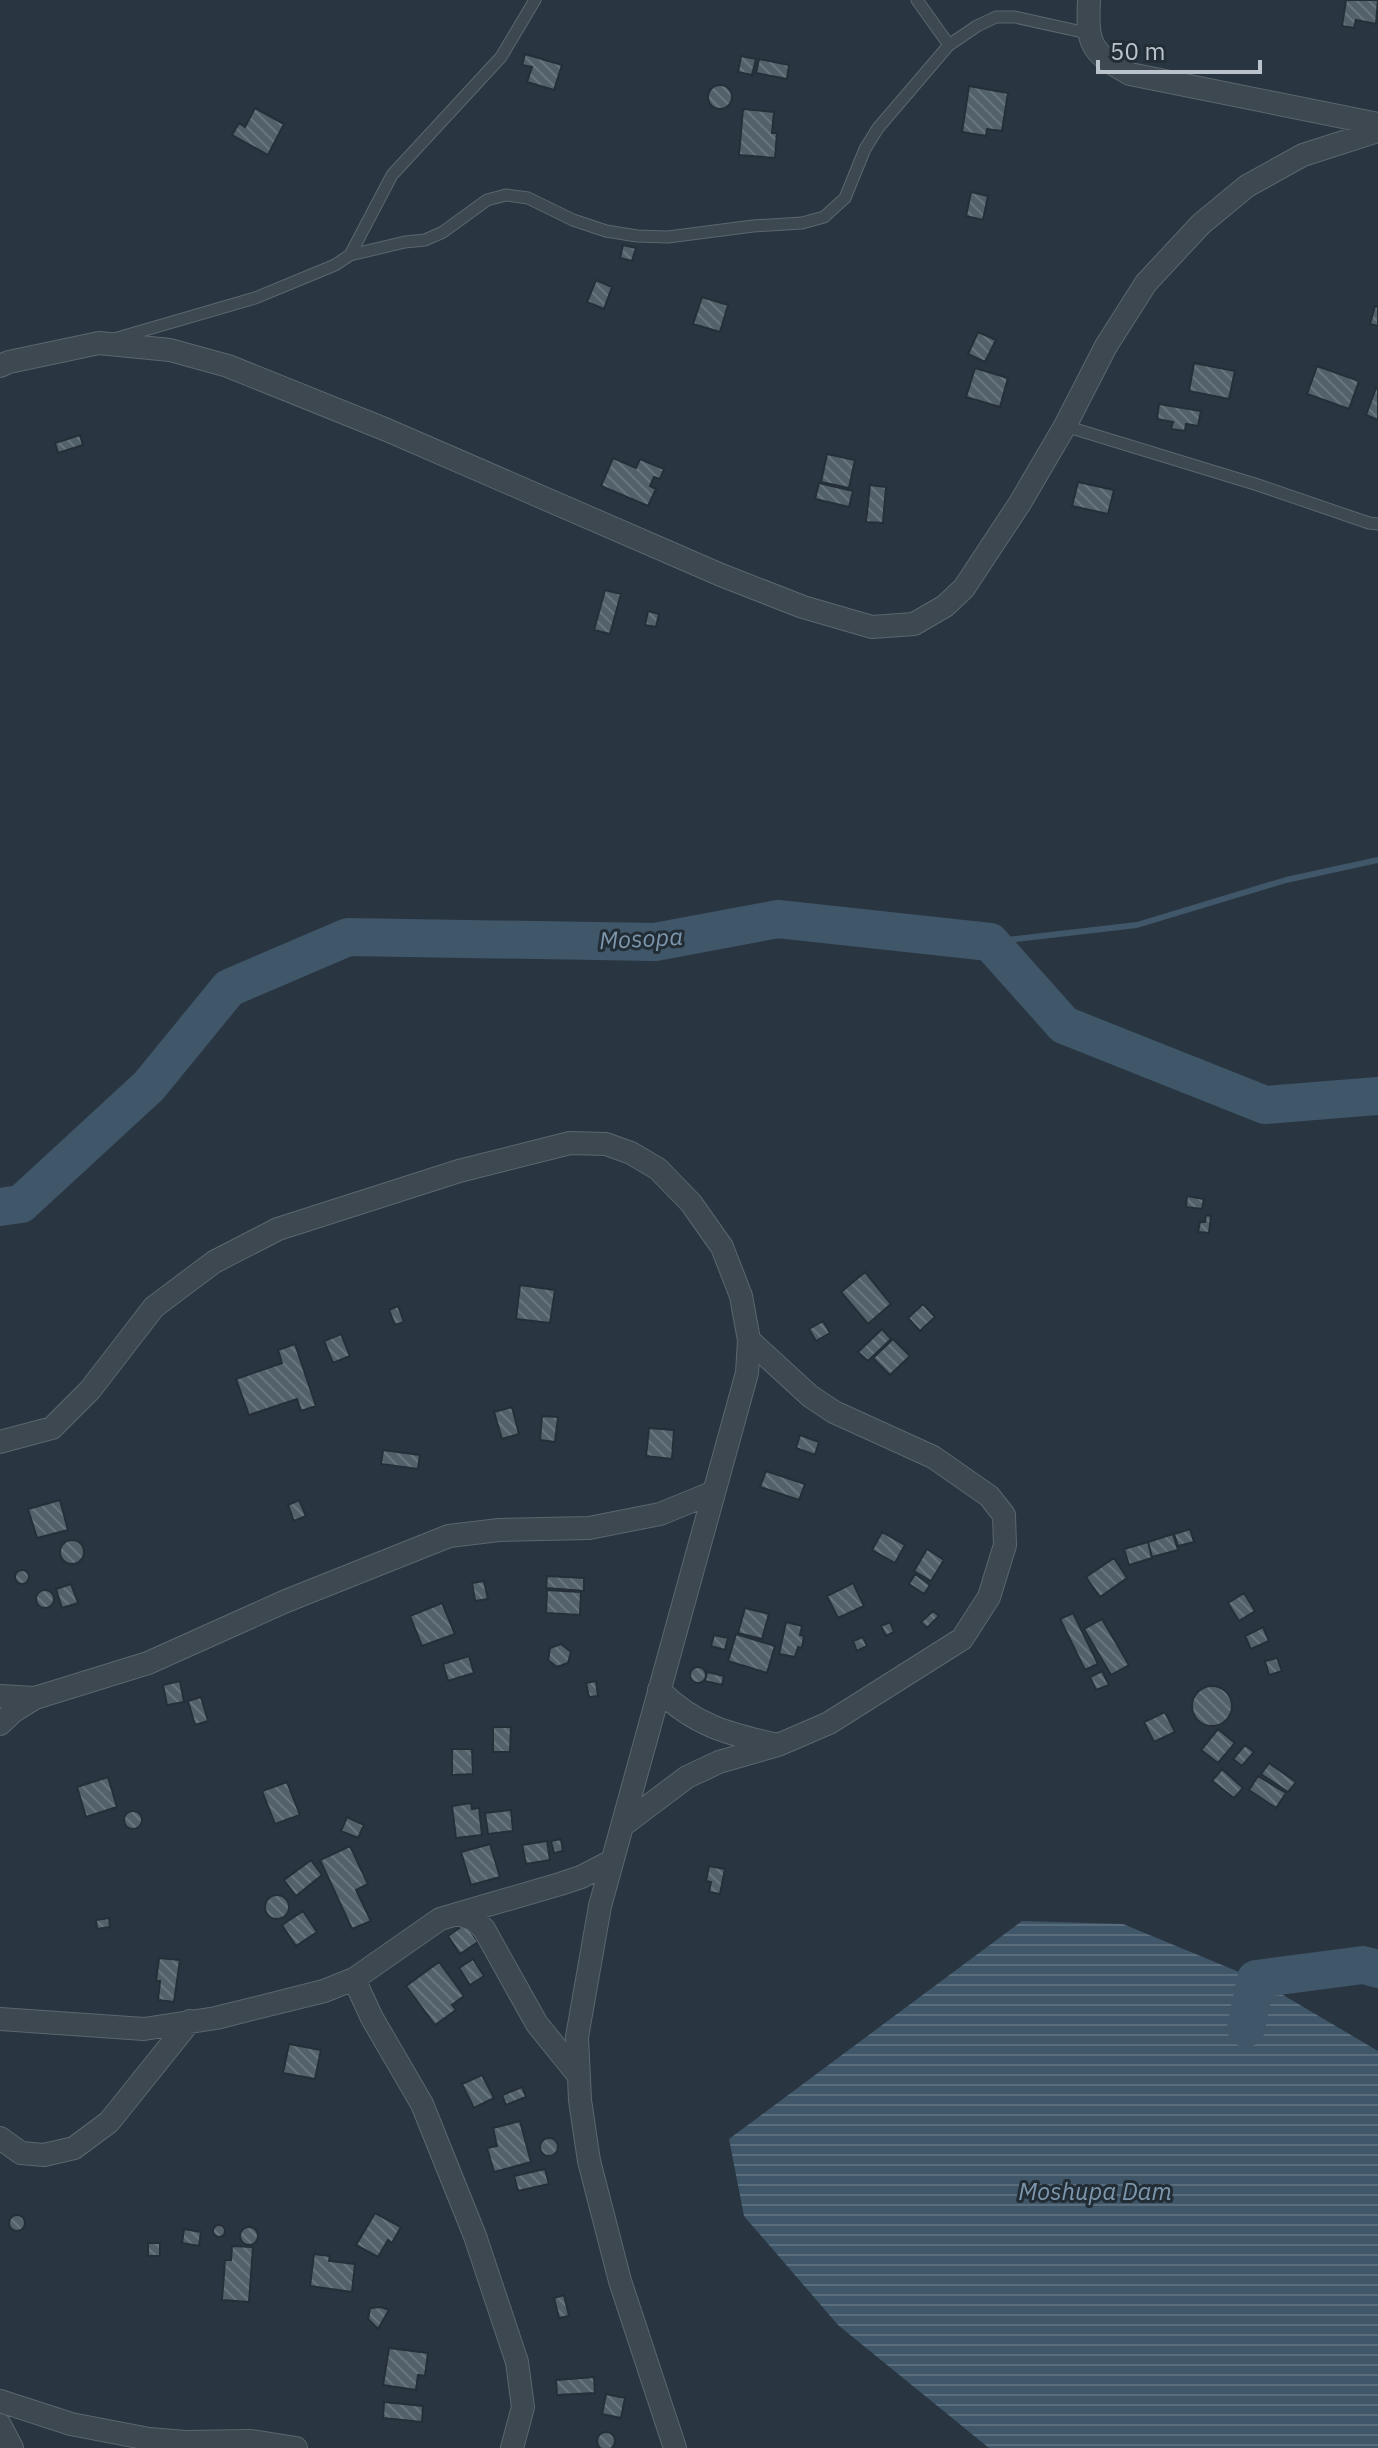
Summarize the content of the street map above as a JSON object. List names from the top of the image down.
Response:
{
  "water": ["Mosopa", "Moshupa Dam"],
  "scale_bar": "50 m"
}
